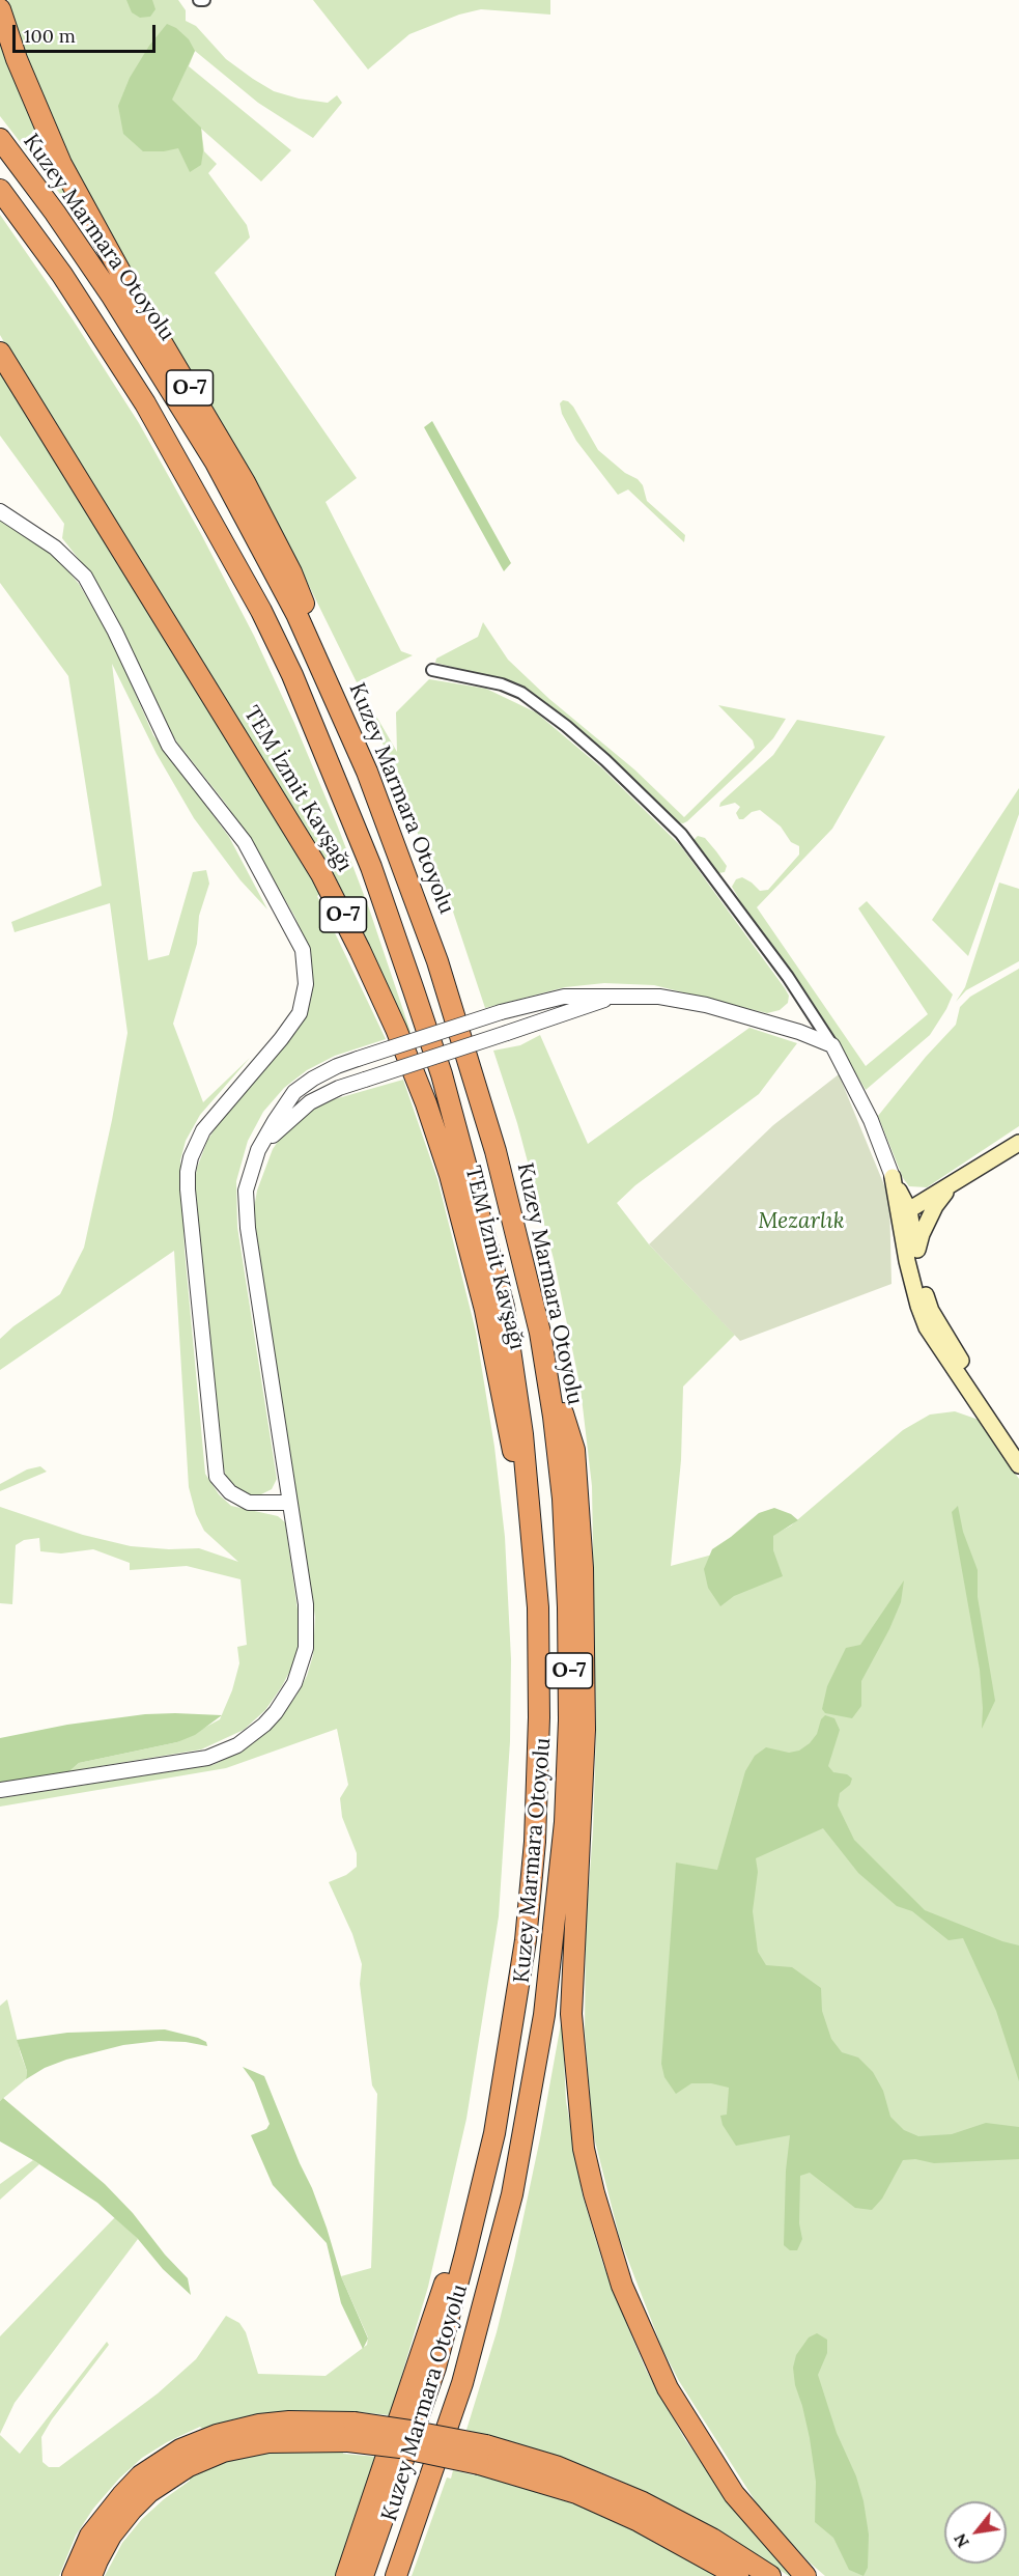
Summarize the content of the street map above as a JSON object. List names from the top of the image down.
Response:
{
  "streets": {
    "highway": ["Kuzey Marmara Otoyolu", "O-7", "TEM İzmit Kavşağı"]
  },
  "crossings": [
    ["Kuzey Marmara Otoyolu", "O-7"],
    ["Kuzey Marmara Otoyolu", "TEM İzmit Kavşağı"]
  ],
  "parks": ["Mezarlık"],
  "scale_bar": "100 m",
  "north": "bottom left"
}
